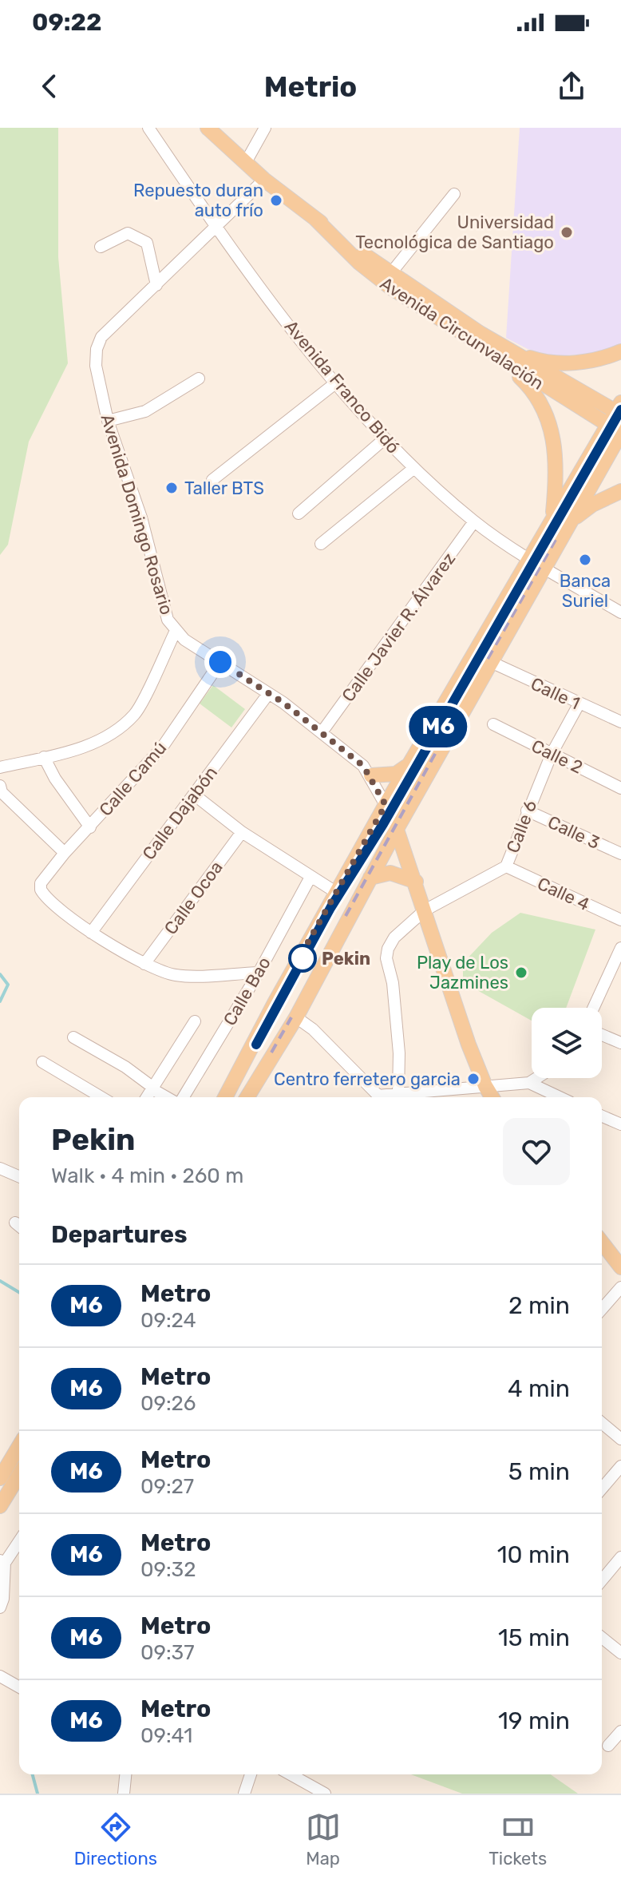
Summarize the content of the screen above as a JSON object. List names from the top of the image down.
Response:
{
  "streets": {
    "main road": ["Avenida Circunvalación", "Avenida Domingo Rosario"],
    "street": [
      "Avenida Franco Bidó",
      "Calle Javier R. Álvarez",
      "Calle 1",
      "Calle 2",
      "Calle Camú",
      "Calle Dajabón",
      "Calle 6",
      "Calle 3",
      "Calle 4",
      "Calle Ocoa",
      "Calle Bao"
    ]
  },
  "crossings": [
    ["Avenida Circunvalación", "Avenida Domingo Rosario"],
    ["Avenida Franco Bidó", "Avenida Domingo Rosario"],
    ["Avenida Franco Bidó", "Calle Javier R. Álvarez"],
    ["Avenida Domingo Rosario", "Calle Javier R. Álvarez"],
    ["Avenida Domingo Rosario", "Calle Camú"],
    ["Avenida Domingo Rosario", "Calle Dajabón"],
    ["Avenida Domingo Rosario", "Calle 6"],
    ["Calle 1", "Calle 6"],
    ["Calle 2", "Calle 6"],
    ["Calle Camú", "Calle Dajabón"],
    ["Calle 6", "Calle 3"],
    ["Calle 6", "Calle 4"]
  ],
  "places": [
    "Repuesto duran auto frío",
    "Universidad Tecnológica de Santiago",
    "Taller BTS",
    "Banca Suriel",
    "Pekin",
    "Play de Los Jazmines",
    "Centro ferretero garcia"
  ],
  "lines": ["metro line M6"],
  "page": {
    "status": "09:22",
    "header": "Metrio",
    "on_map": "M6",
    "heading": [
      ["Pekin", "Walk · 4 min · 260 m"],
      "Departures"
    ],
    "list": [
      {
        "mark": "M6",
        "name": "Metro",
        "note": "09:24",
        "value": "2 min"
      },
      {
        "mark": "M6",
        "name": "Metro",
        "note": "09:26",
        "value": "4 min"
      },
      {
        "mark": "M6",
        "name": "Metro",
        "note": "09:27",
        "value": "5 min"
      },
      {
        "mark": "M6",
        "name": "Metro",
        "note": "09:32",
        "value": "10 min"
      },
      {
        "mark": "M6",
        "name": "Metro",
        "note": "09:37",
        "value": "15 min"
      },
      {
        "mark": "M6",
        "name": "Metro",
        "note": "09:41",
        "value": "19 min"
      }
    ],
    "tabs": ["Directions", "Map", "Tickets"]
  }
}
